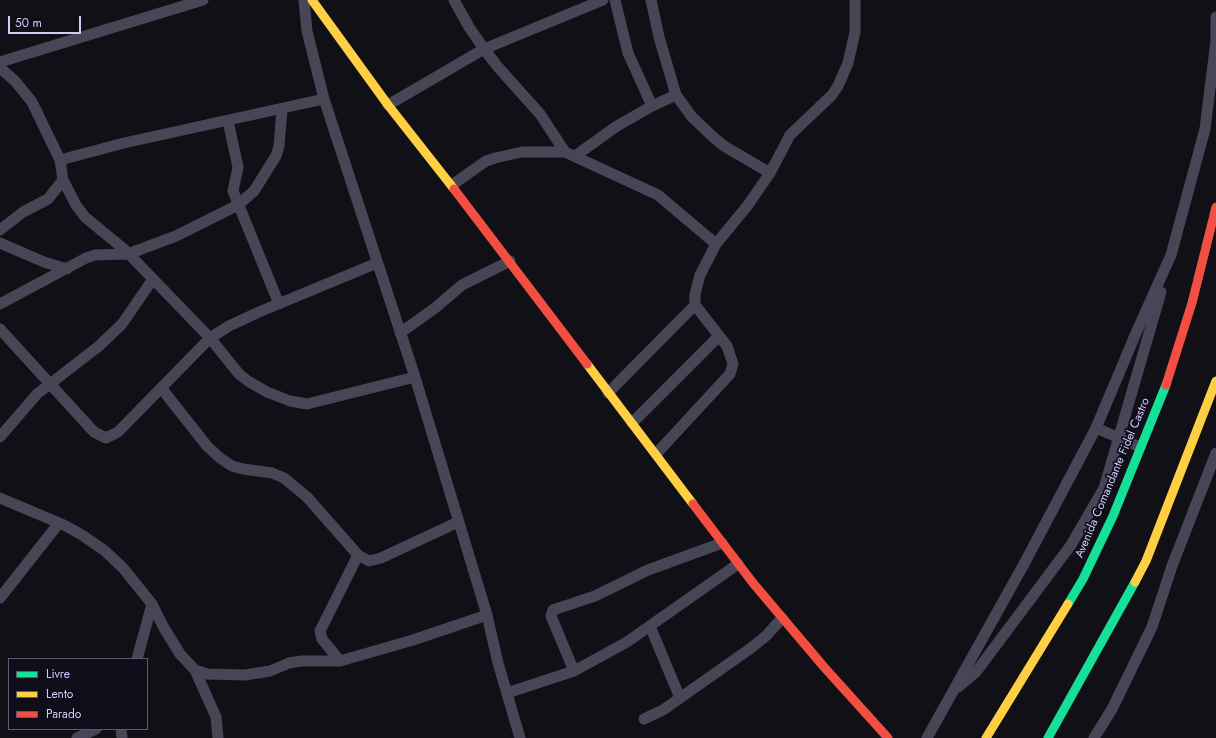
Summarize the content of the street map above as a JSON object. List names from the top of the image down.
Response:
{
  "streets": {
    "main road": ["Avenida Comandante Fidel Castro"]
  },
  "legend": ["Livre", "Lento", "Parado"],
  "scale_bar": "50 m"
}
